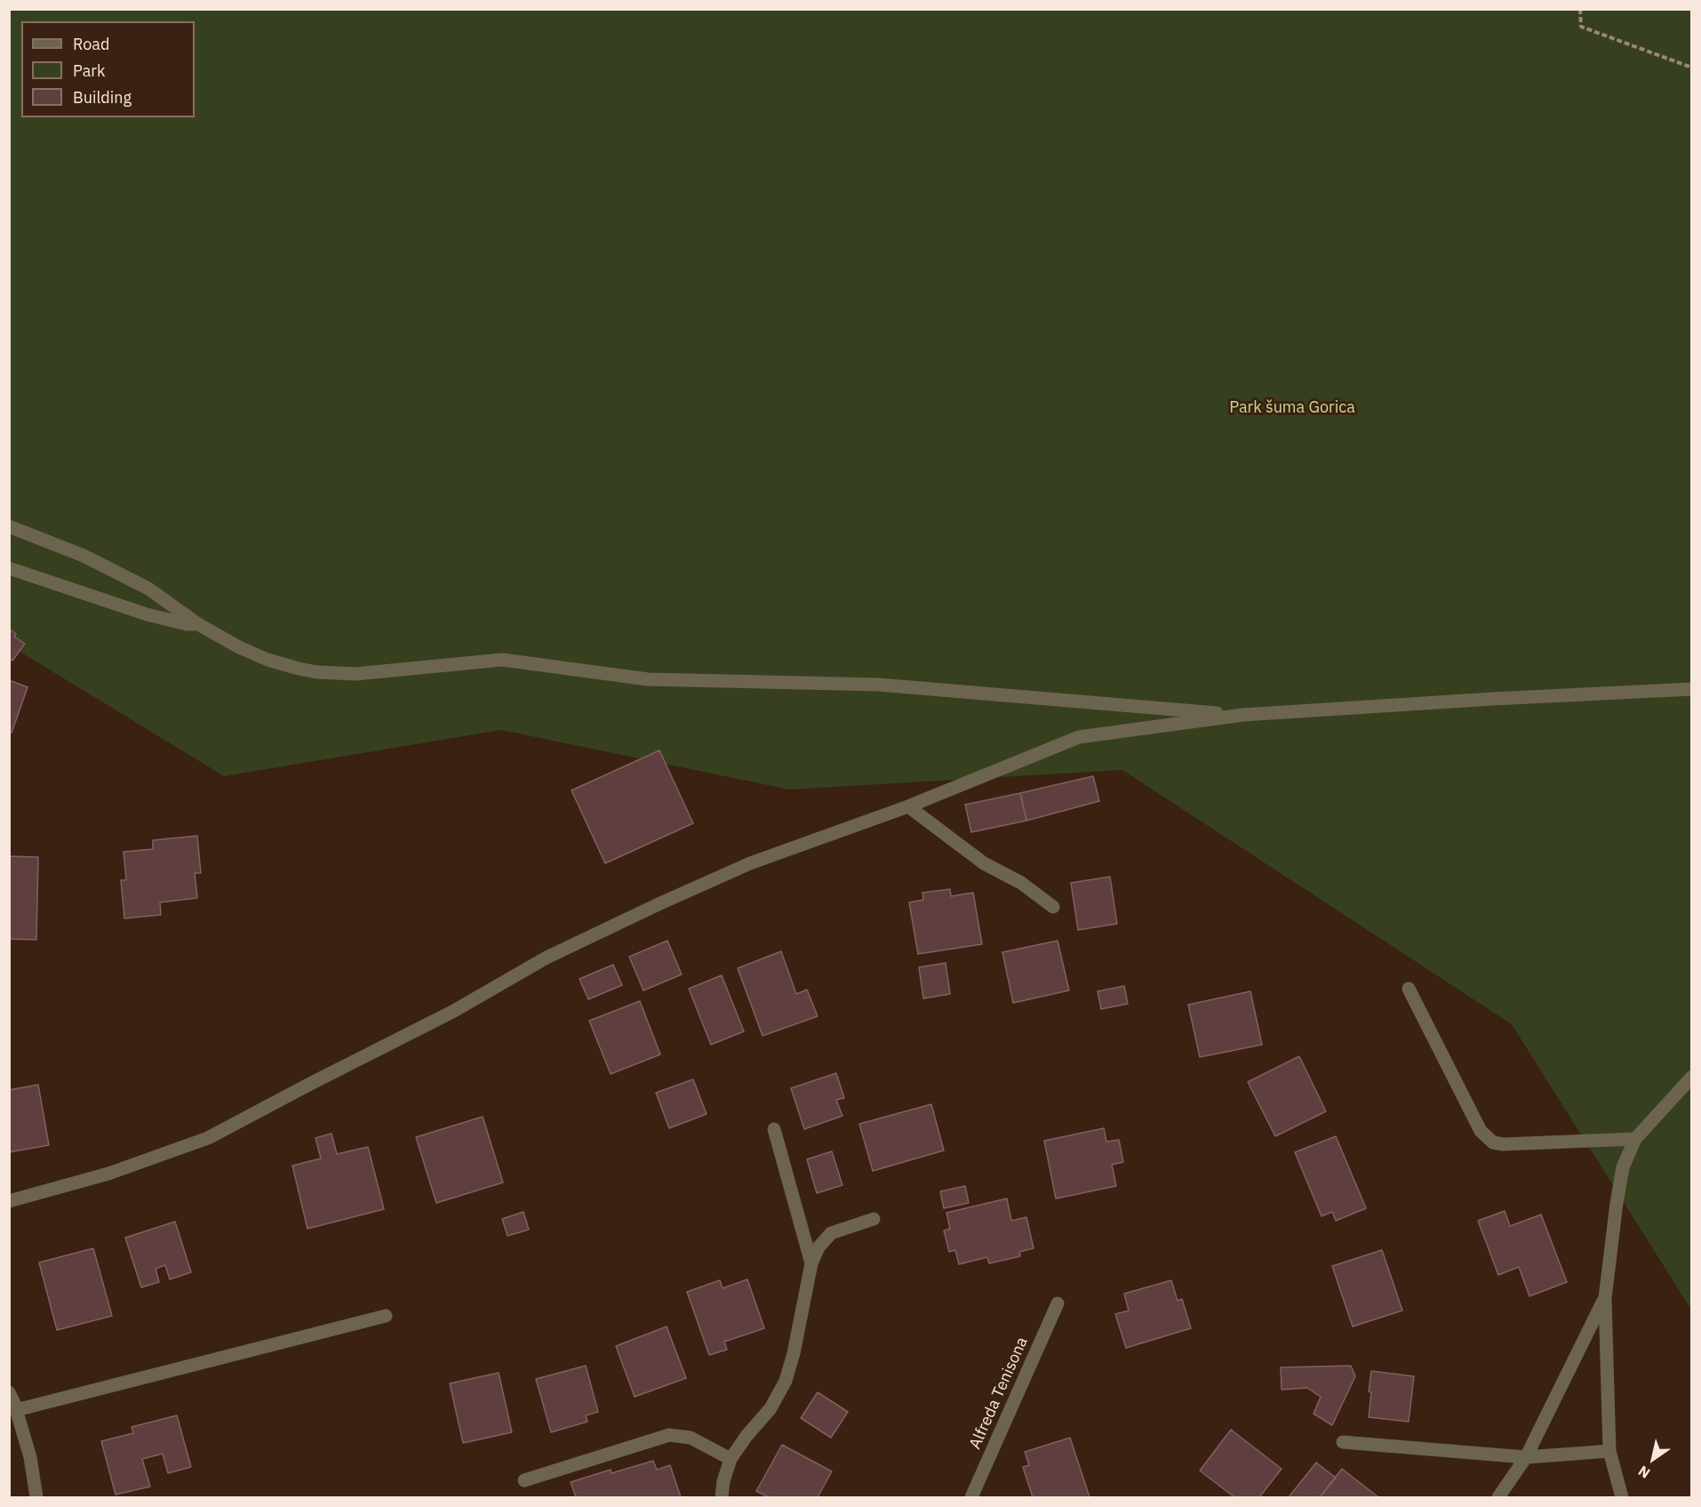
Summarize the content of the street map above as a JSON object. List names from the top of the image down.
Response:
{
  "streets": {
    "street": ["Alfreda Tenisona"]
  },
  "parks": ["Park šuma Gorica"],
  "legend": ["Road", "Park", "Building"],
  "north": "bottom left"
}
